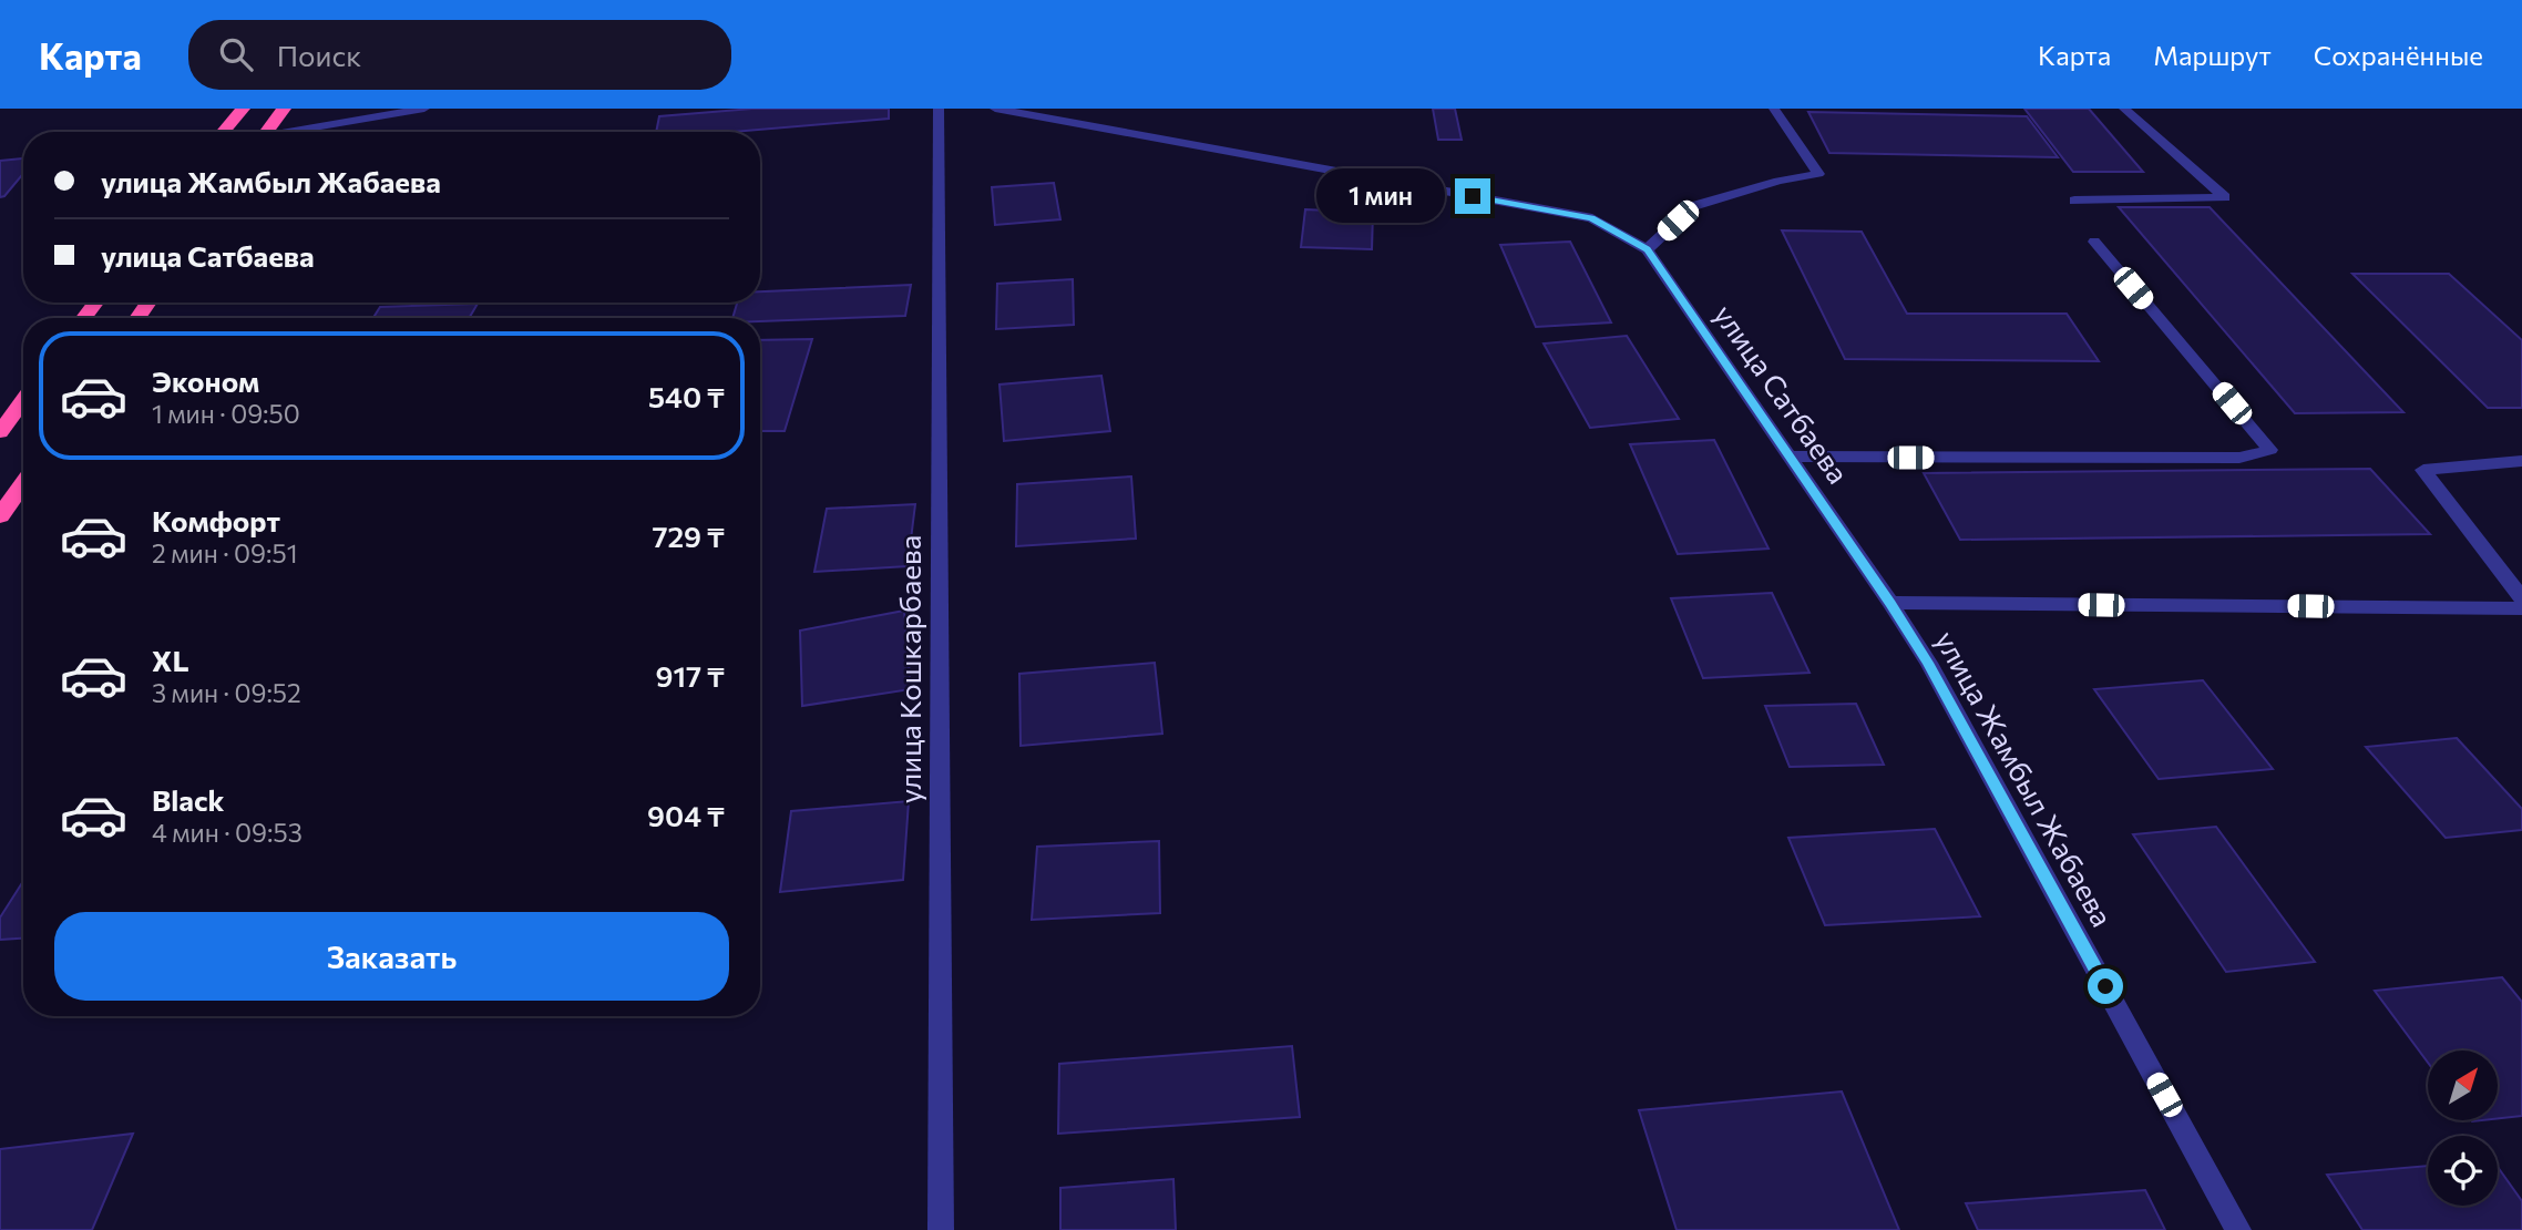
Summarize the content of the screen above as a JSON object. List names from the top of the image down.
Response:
{
  "streets": {
    "street": ["улица Сатбаева", "улица Кошкарбаева", "улица Жамбыл Жабаева"]
  },
  "crossings": [
    ["улица Сатбаева", "улица Жамбыл Жабаева"]
  ],
  "north": "top right",
  "page": {
    "header": "Карта",
    "search": "Поиск",
    "nav": ["Карта", "Маршрут", "Сохранённые"],
    "banner": ["улица Жамбыл Жабаева", "улица Сатбаева"],
    "bubble": "1 мин",
    "list": [
      {
        "name": "Эконом",
        "note": "1 мин · 09:50",
        "value": "540 ₸"
      },
      {
        "name": "Комфорт",
        "note": "2 мин · 09:51",
        "value": "729 ₸"
      },
      {
        "name": "XL",
        "note": "3 мин · 09:52",
        "value": "917 ₸"
      },
      {
        "name": "Black",
        "note": "4 мин · 09:53",
        "value": "904 ₸"
      }
    ],
    "buttons": "Заказать"
  }
}
